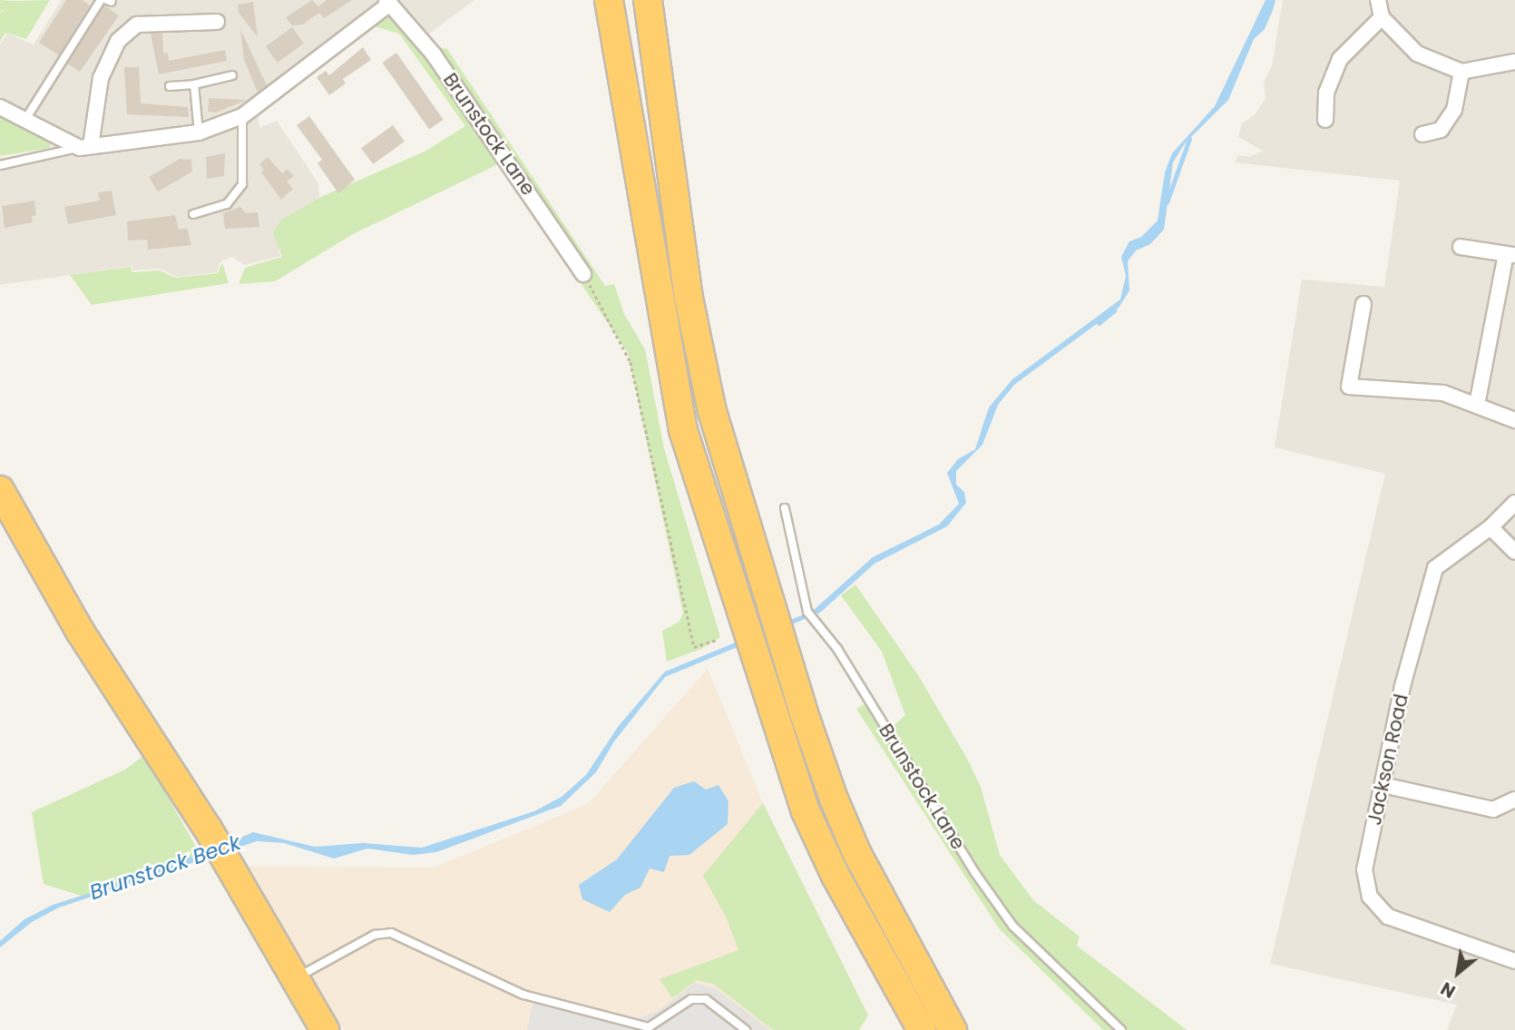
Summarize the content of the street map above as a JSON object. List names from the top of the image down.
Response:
{
  "streets": {
    "street": ["Brunstock Lane", "Jackson Road"]
  },
  "water": ["Brunstock Beck"],
  "north": "bottom left"
}
